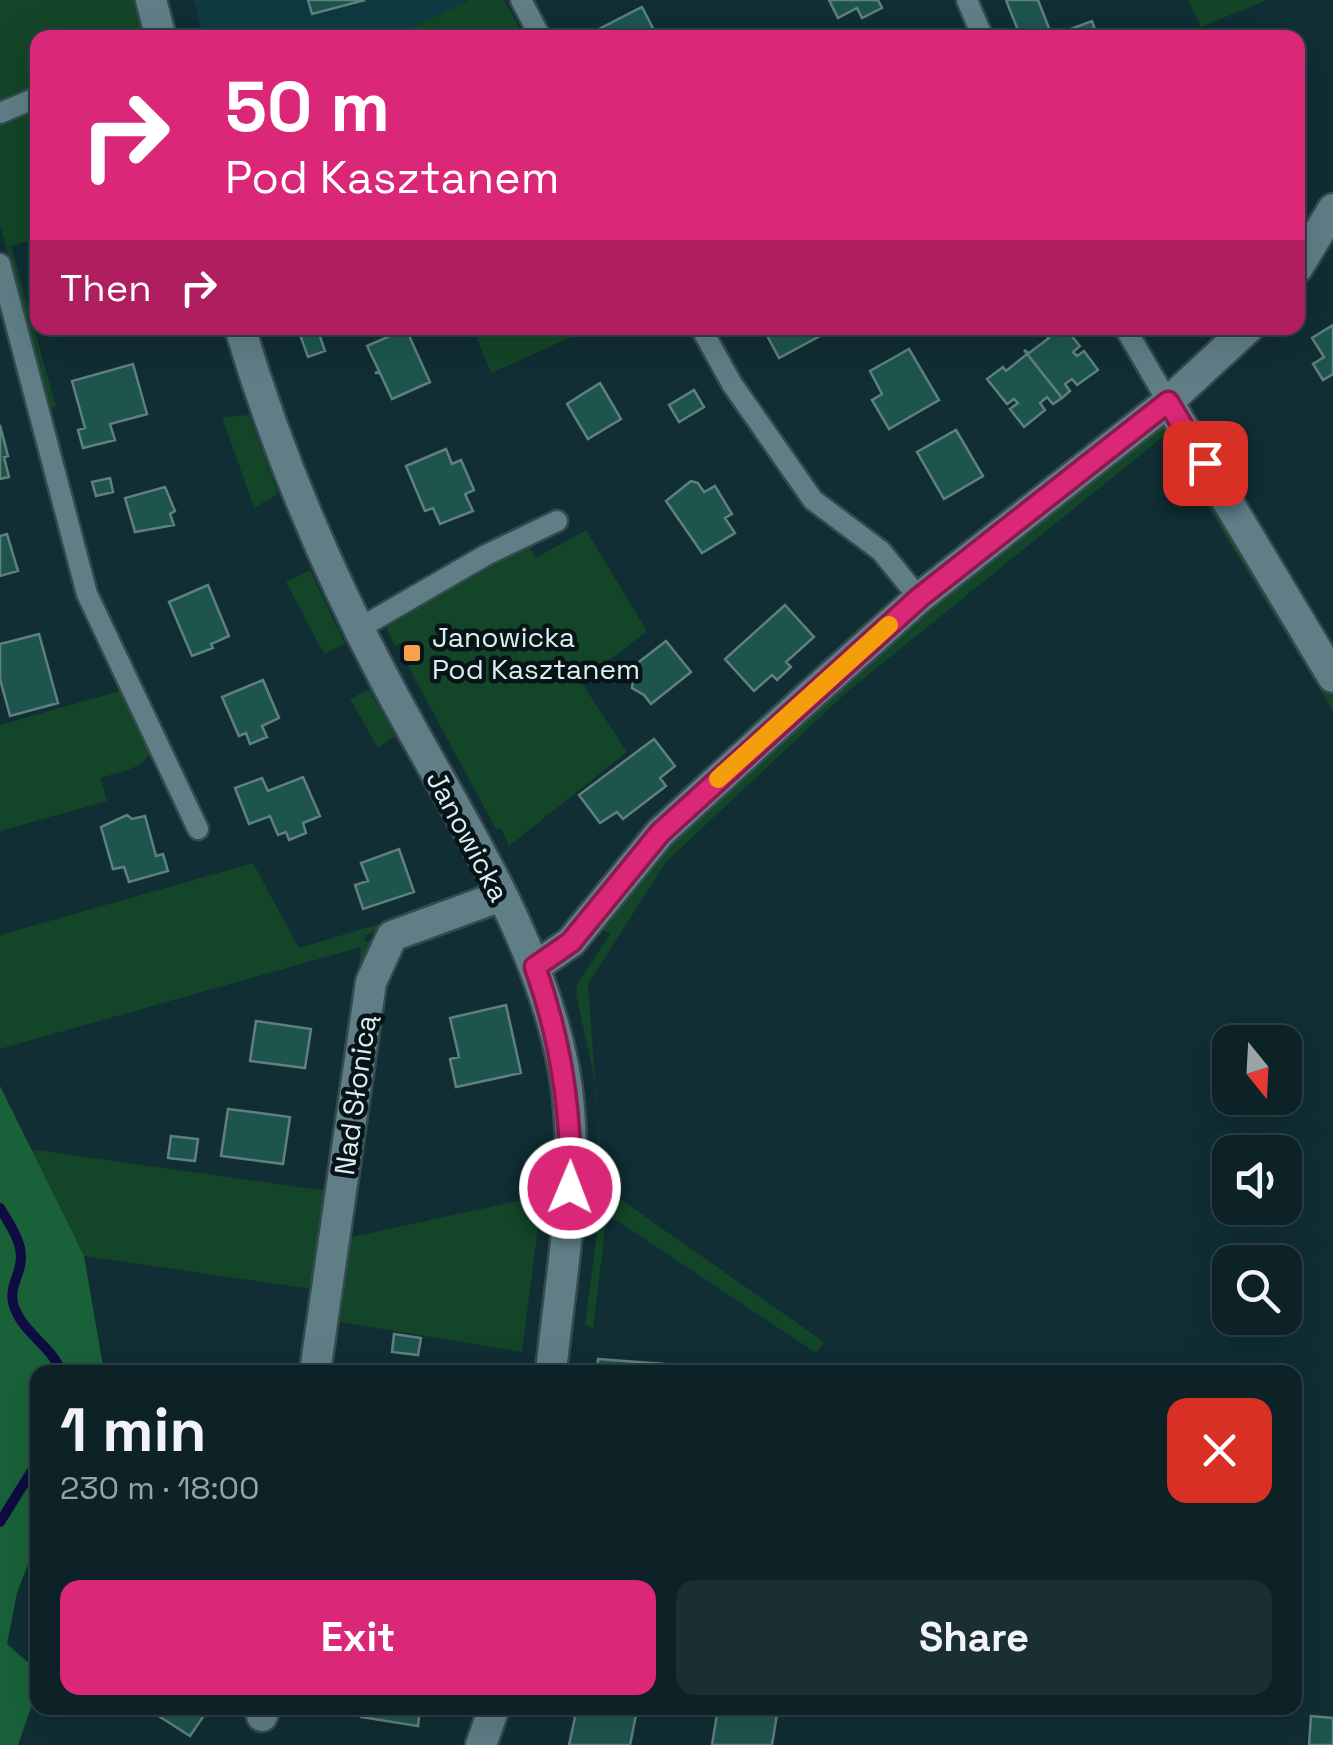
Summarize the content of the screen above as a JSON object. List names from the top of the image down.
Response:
{
  "streets": {
    "street": ["Janowicka", "Nad Słonicą"]
  },
  "crossings": [
    ["Janowicka", "Nad Słonicą"]
  ],
  "places": {
    "transit": ["Janowicka Pod Kasztanem"]
  },
  "north": "bottom",
  "page": {
    "turn": ["50 m", "Pod Kasztanem"],
    "then": "Then",
    "heading": ["1 min", "230 m · 18:00"],
    "buttons": ["Exit", "Share"]
  }
}
